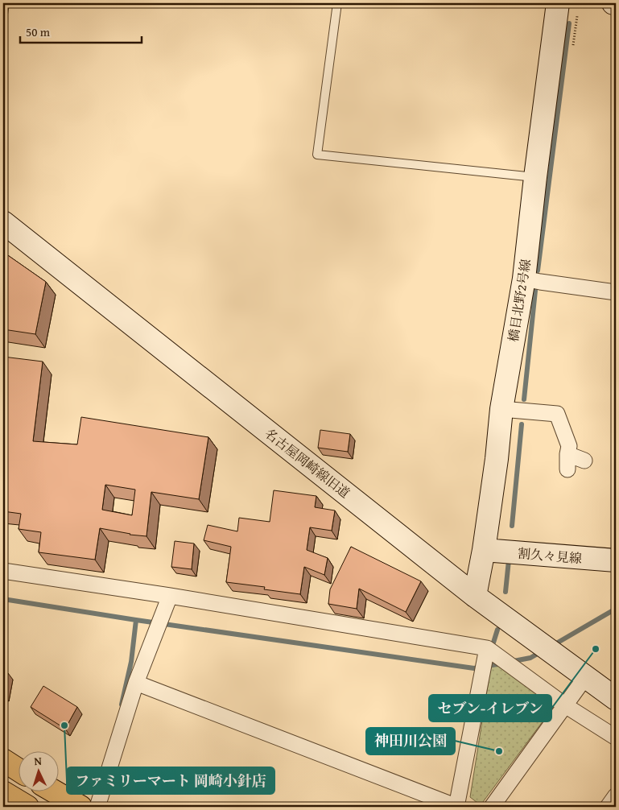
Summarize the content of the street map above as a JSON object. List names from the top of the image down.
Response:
{
  "streets": {
    "street": ["橋目北野2号線", "名古屋岡崎線旧道", "割久々見線"]
  },
  "crossings": [
    ["橋目北野2号線", "名古屋岡崎線旧道"],
    ["橋目北野2号線", "割久々見線"]
  ],
  "places": ["セブン-イレブン", "ファミリーマート 岡崎小針店", "神田川公園"],
  "scale_bar": "50 m",
  "north": "top"
}
